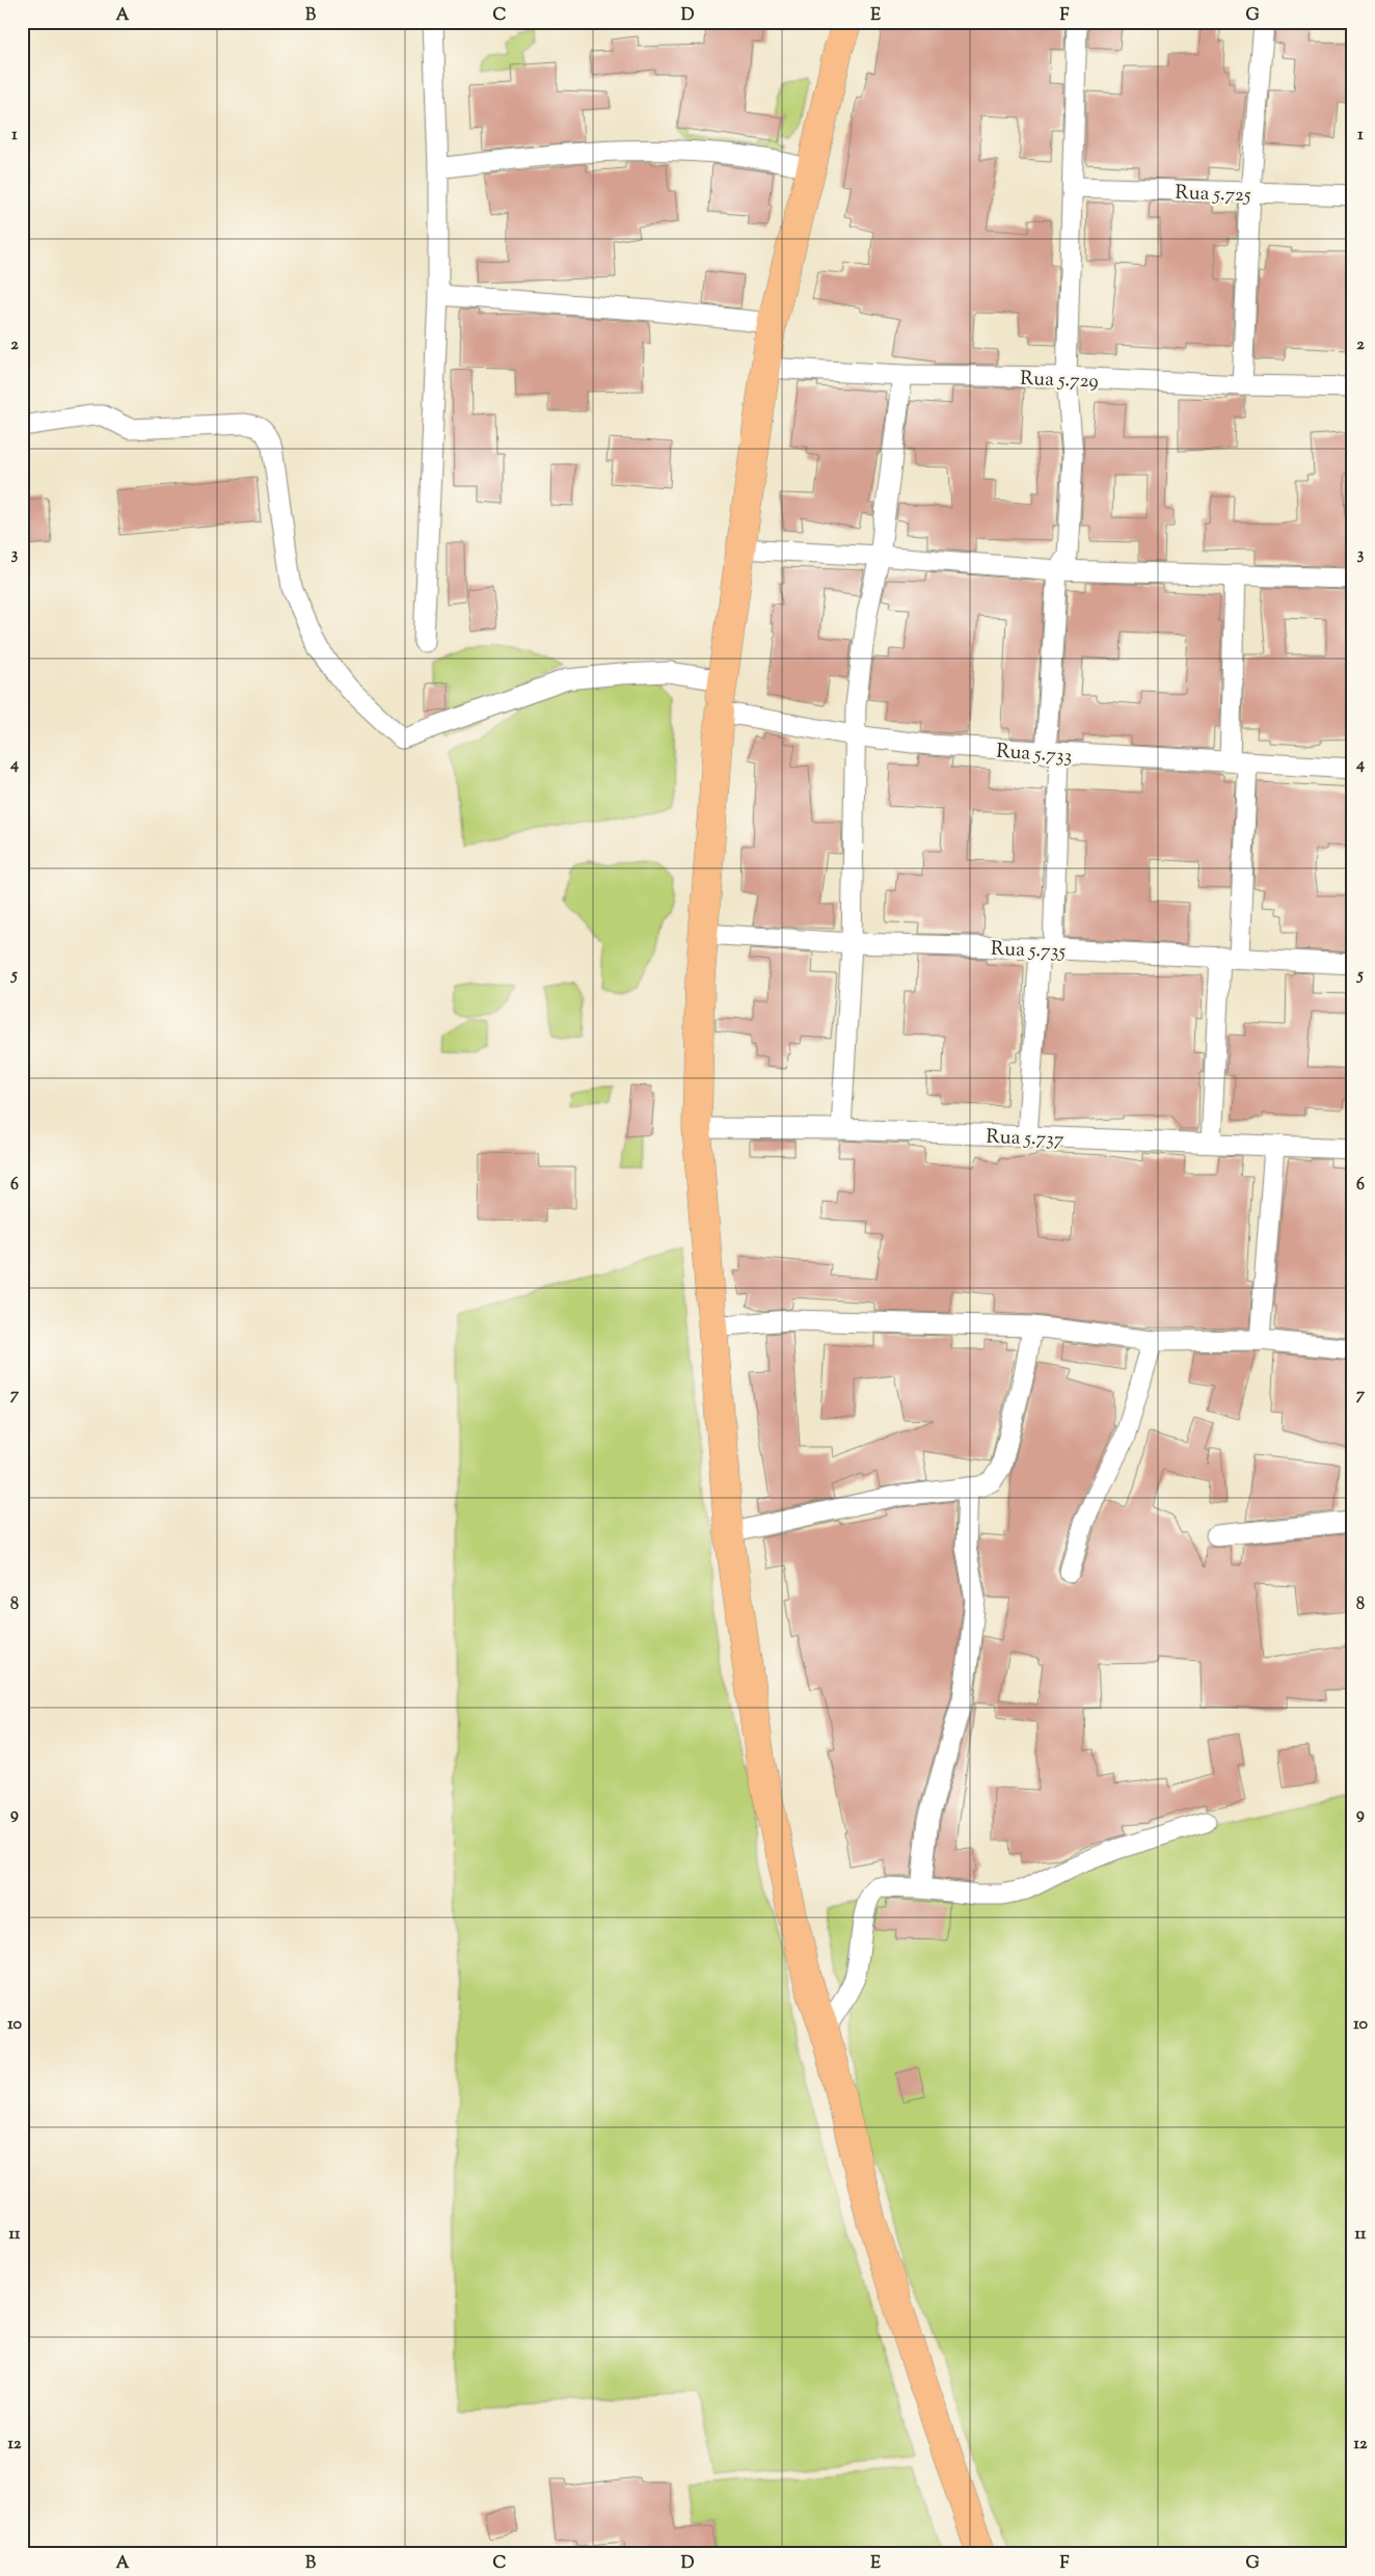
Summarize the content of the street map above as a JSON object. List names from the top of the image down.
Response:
{
  "streets": {
    "street": [
      "Rua 5.725",
      "Rua 5.729",
      "Rua 5.733",
      "Rua 5.735",
      "Rua 5.737"
    ]
  },
  "grid": {
    "columns": [
      "A",
      "B",
      "C",
      "D",
      "E",
      "F",
      "G"
    ],
    "rows": [
      "1",
      "2",
      "3",
      "4",
      "5",
      "6",
      "7",
      "8",
      "9",
      "10",
      "11",
      "12"
    ]
  }
}
